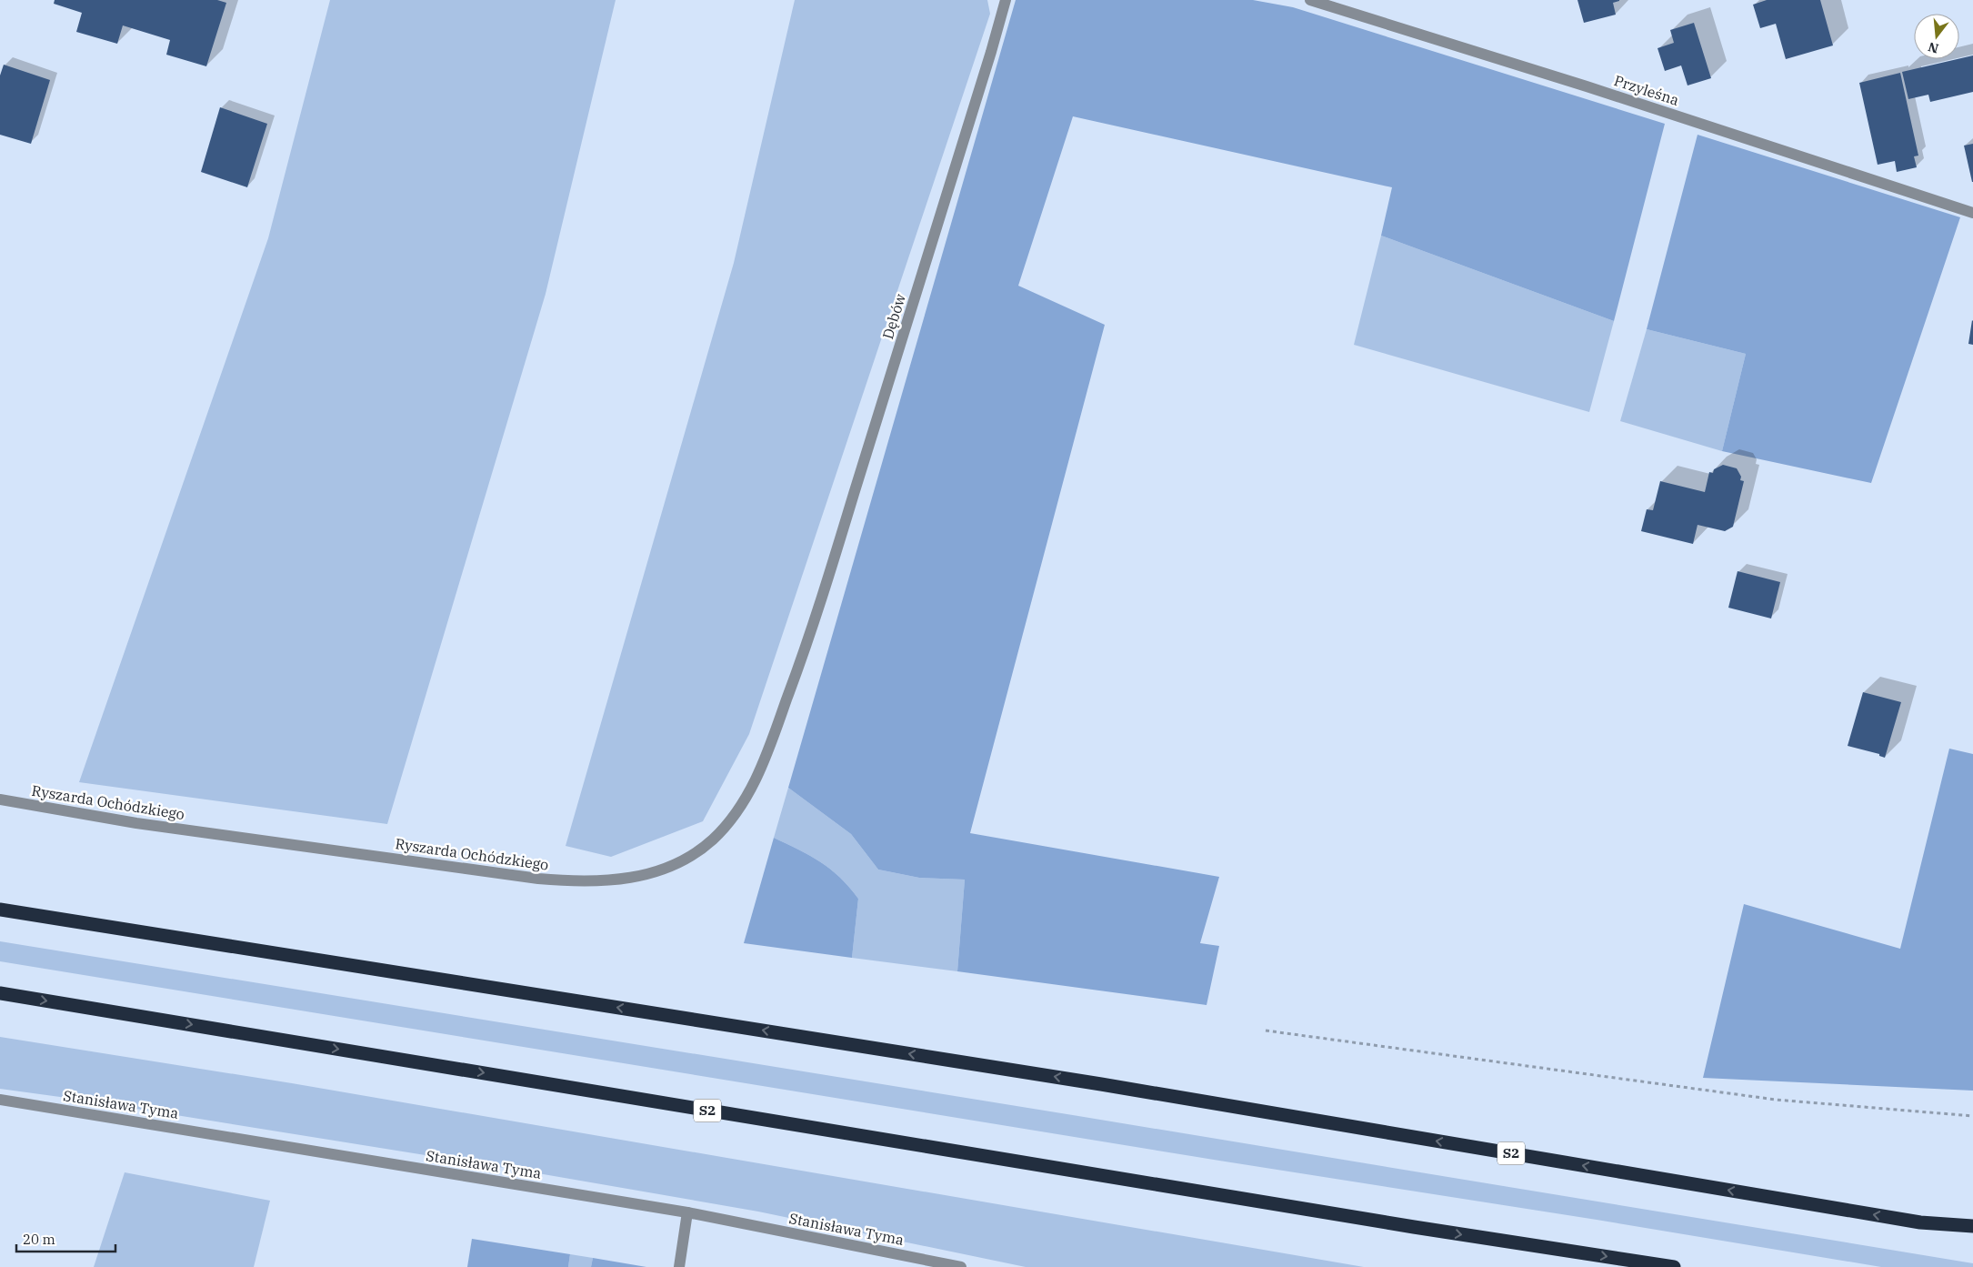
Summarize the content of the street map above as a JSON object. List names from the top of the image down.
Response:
{
  "streets": {
    "highway": ["S2"],
    "street": [
      "Przyleśna",
      "Dębów",
      "Ryszarda Ochódzkiego",
      "Stanisława Tyma"
    ]
  },
  "crossings": [
    ["Dębów", "Ryszarda Ochódzkiego"]
  ],
  "scale_bar": "20 m",
  "north": "bottom"
}
